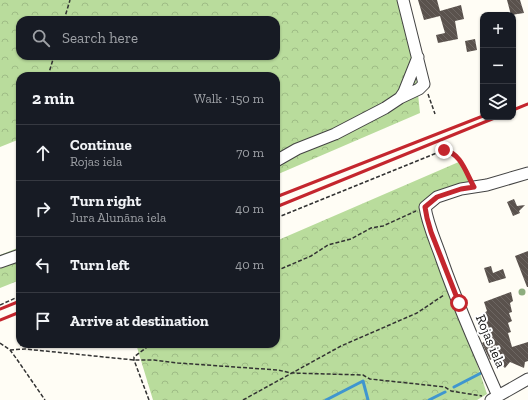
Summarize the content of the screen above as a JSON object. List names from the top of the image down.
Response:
{
  "streets": {
    "street": ["Rojas iela"]
  },
  "page": {
    "map_buttons": ["+", "−"],
    "search": "Search here",
    "heading": ["2 min", "Walk · 150 m"],
    "list": [
      ["Continue", "Rojas iela", "70 m"],
      ["Turn right", "Jura Alunāna iela", "40 m"],
      ["Turn left", "40 m"],
      "Arrive at destination"
    ]
  }
}
